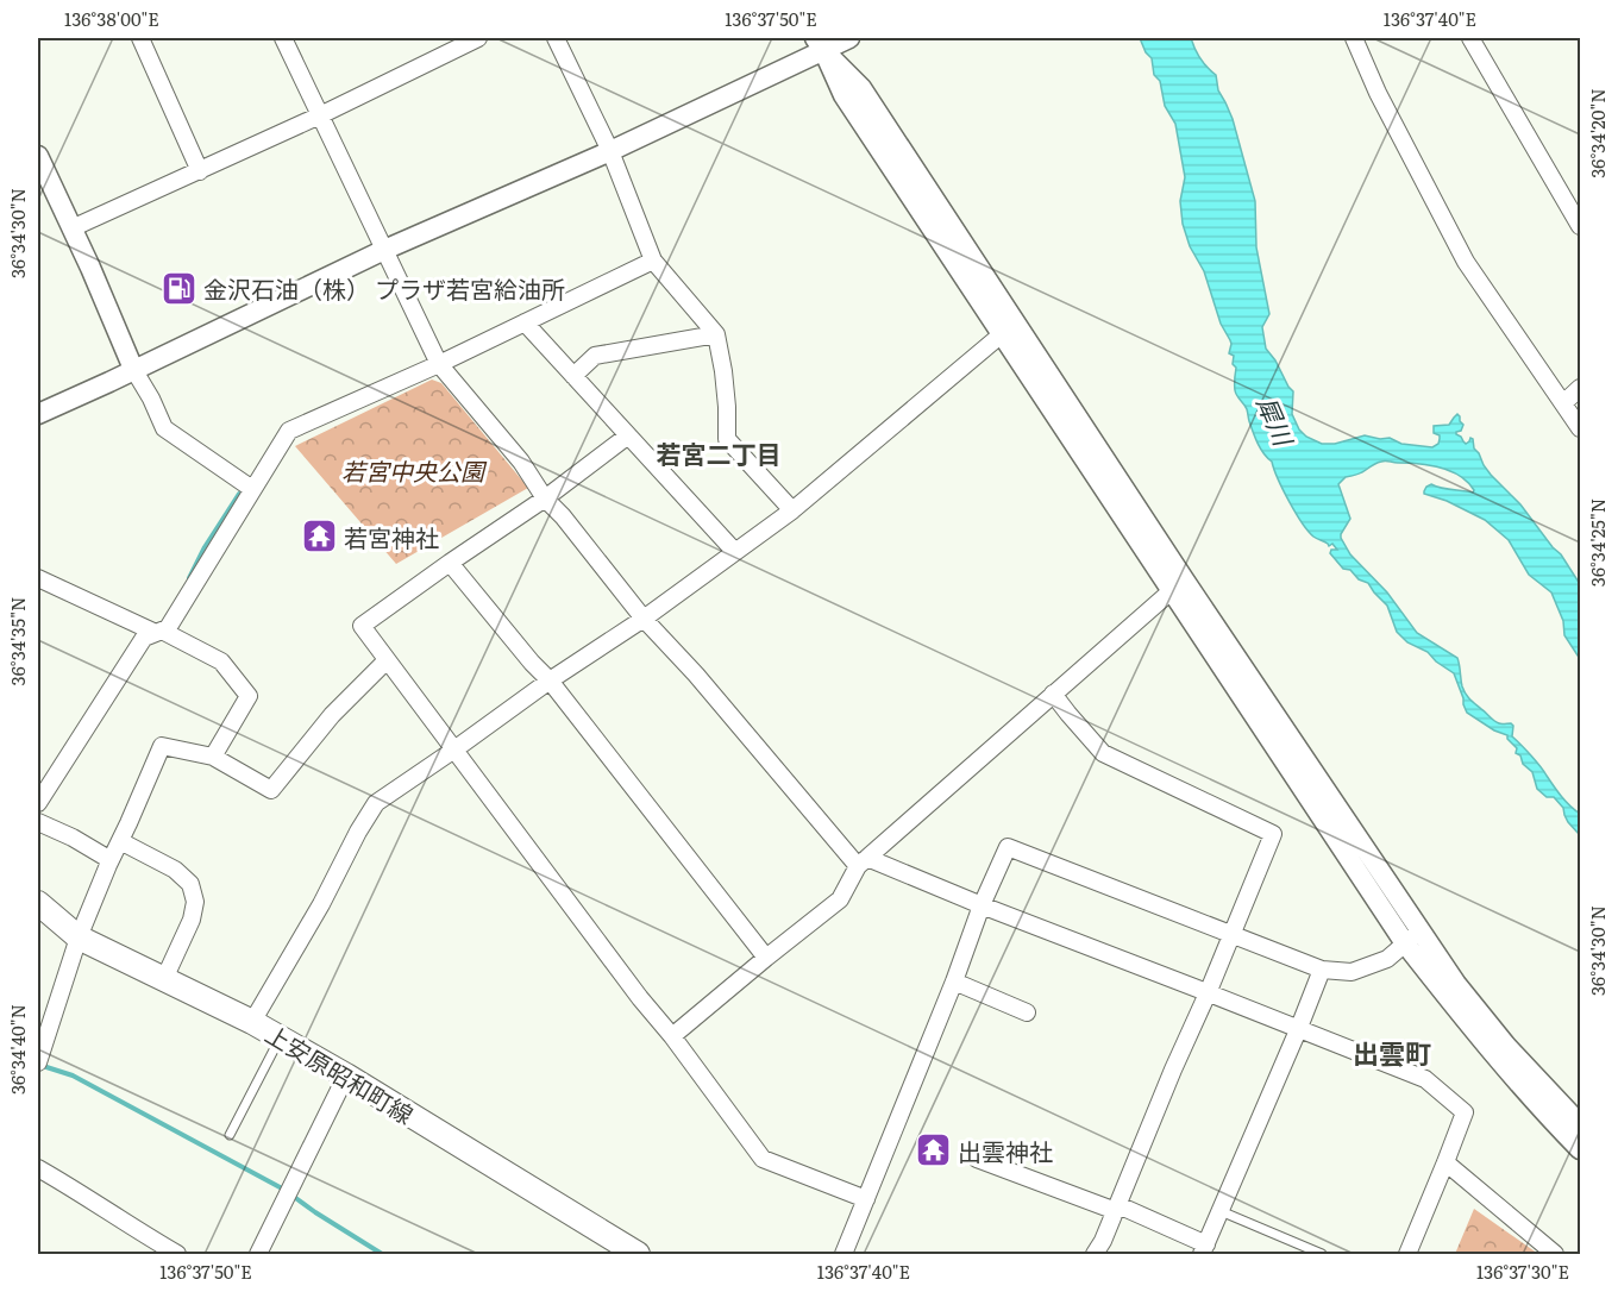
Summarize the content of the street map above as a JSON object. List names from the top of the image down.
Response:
{
  "streets": {
    "main road": ["上安原昭和町線"]
  },
  "districts": ["若宮二丁目", "出雲町"],
  "water": ["犀川"],
  "parks": ["若宮中央公園"],
  "places": {
    "fuel station": ["金沢石油（株） プラザ若宮給油所"],
    "temple": ["若宮神社", "出雲神社"]
  },
  "coordinates": [
    "136°38'00\"E",
    "136°37'50\"E",
    "136°37'40\"E",
    "36°34'20\"N",
    "36°34'30\"N",
    "36°34'25\"N",
    "36°34'35\"N",
    "36°34'40\"N",
    "136°37'30\"E"
  ]
}
